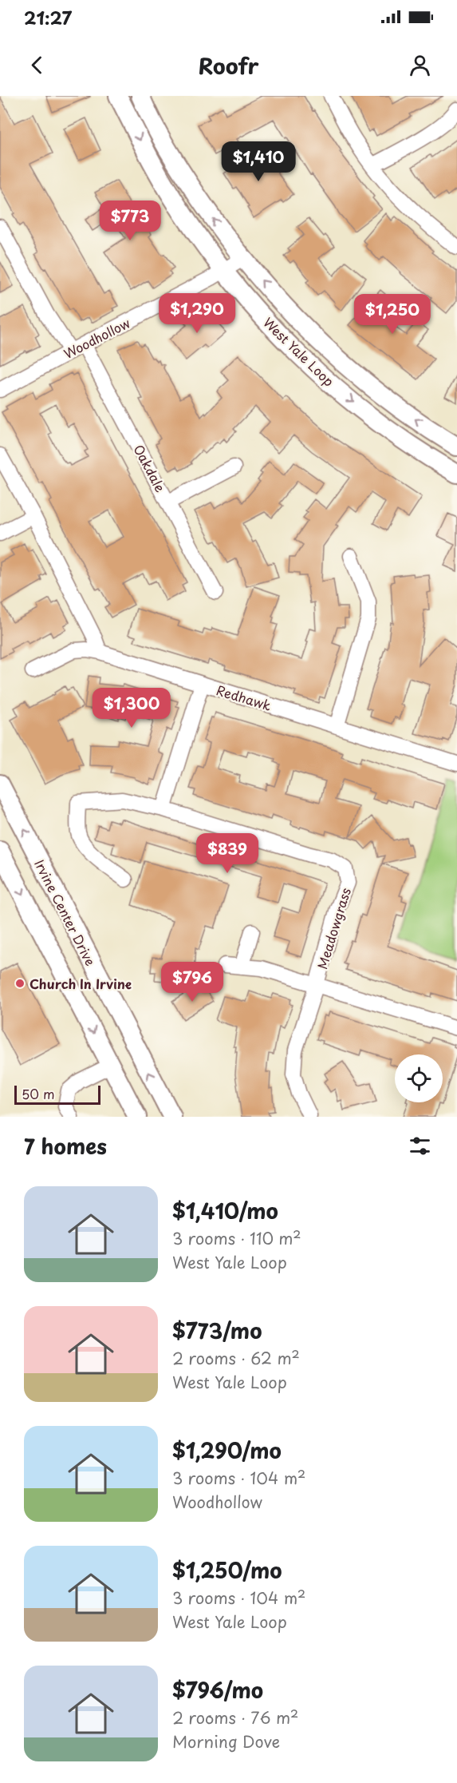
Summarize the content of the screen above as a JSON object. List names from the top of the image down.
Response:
{
  "streets": {
    "main road": ["West Yale Loop", "Irvine Center Drive"],
    "street": [
      "Woodhollow",
      "Oakdale",
      "Redhawk",
      "Meadowgrass"
    ]
  },
  "crossings": [
    ["Woodhollow", "West Yale Loop"],
    ["Woodhollow", "Oakdale"]
  ],
  "places": ["Church In Irvine"],
  "scale_bar": "50 m",
  "page": {
    "status": "21:27",
    "header": "Roofr",
    "price": [
      "$1,410",
      "$773",
      "$1,290",
      "$1,250",
      "$1,300",
      "$839",
      "$796"
    ],
    "scale": "50 m",
    "heading": "7 homes",
    "list": [
      {
        "name": "$1,410/mo",
        "note": "3 rooms · 110 m² · West Yale Loop"
      },
      {
        "name": "$773/mo",
        "note": "2 rooms · 62 m² · West Yale Loop"
      },
      {
        "name": "$1,290/mo",
        "note": "3 rooms · 104 m² · Woodhollow"
      },
      {
        "name": "$1,250/mo",
        "note": "3 rooms · 104 m² · West Yale Loop"
      },
      {
        "name": "$796/mo",
        "note": "2 rooms · 76 m² · Morning Dove"
      }
    ]
  }
}
